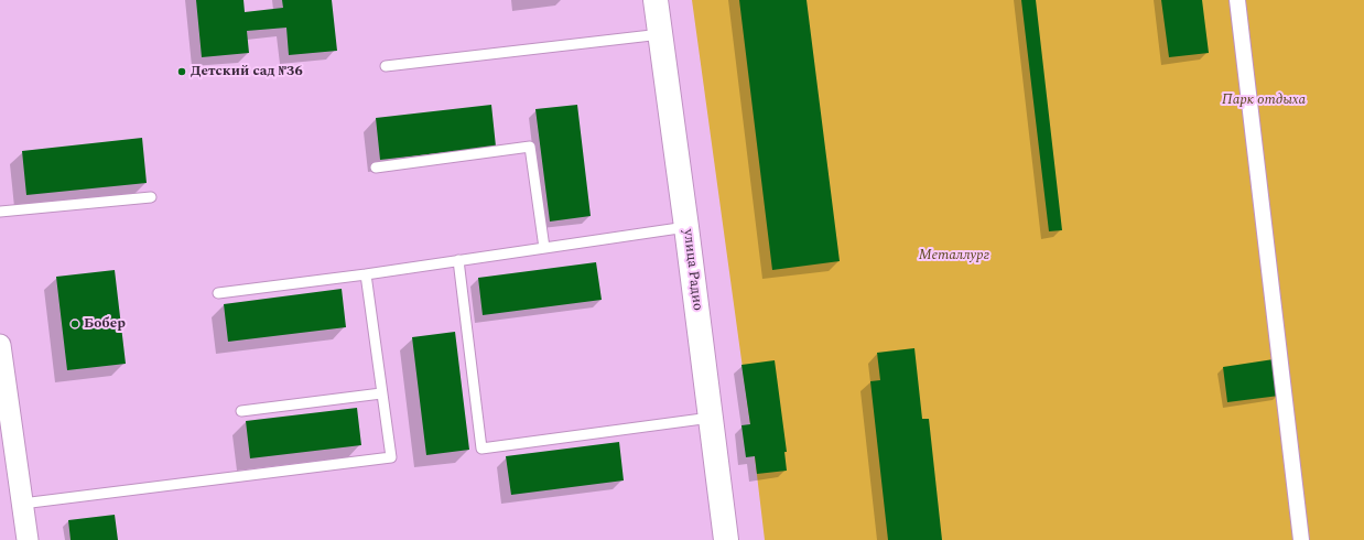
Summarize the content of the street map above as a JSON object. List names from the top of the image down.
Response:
{
  "streets": {
    "main road": ["улица Радио"]
  },
  "parks": ["Парк отдыха", "Металлург"],
  "places": ["Детский сад №36", "Бобер"]
}
